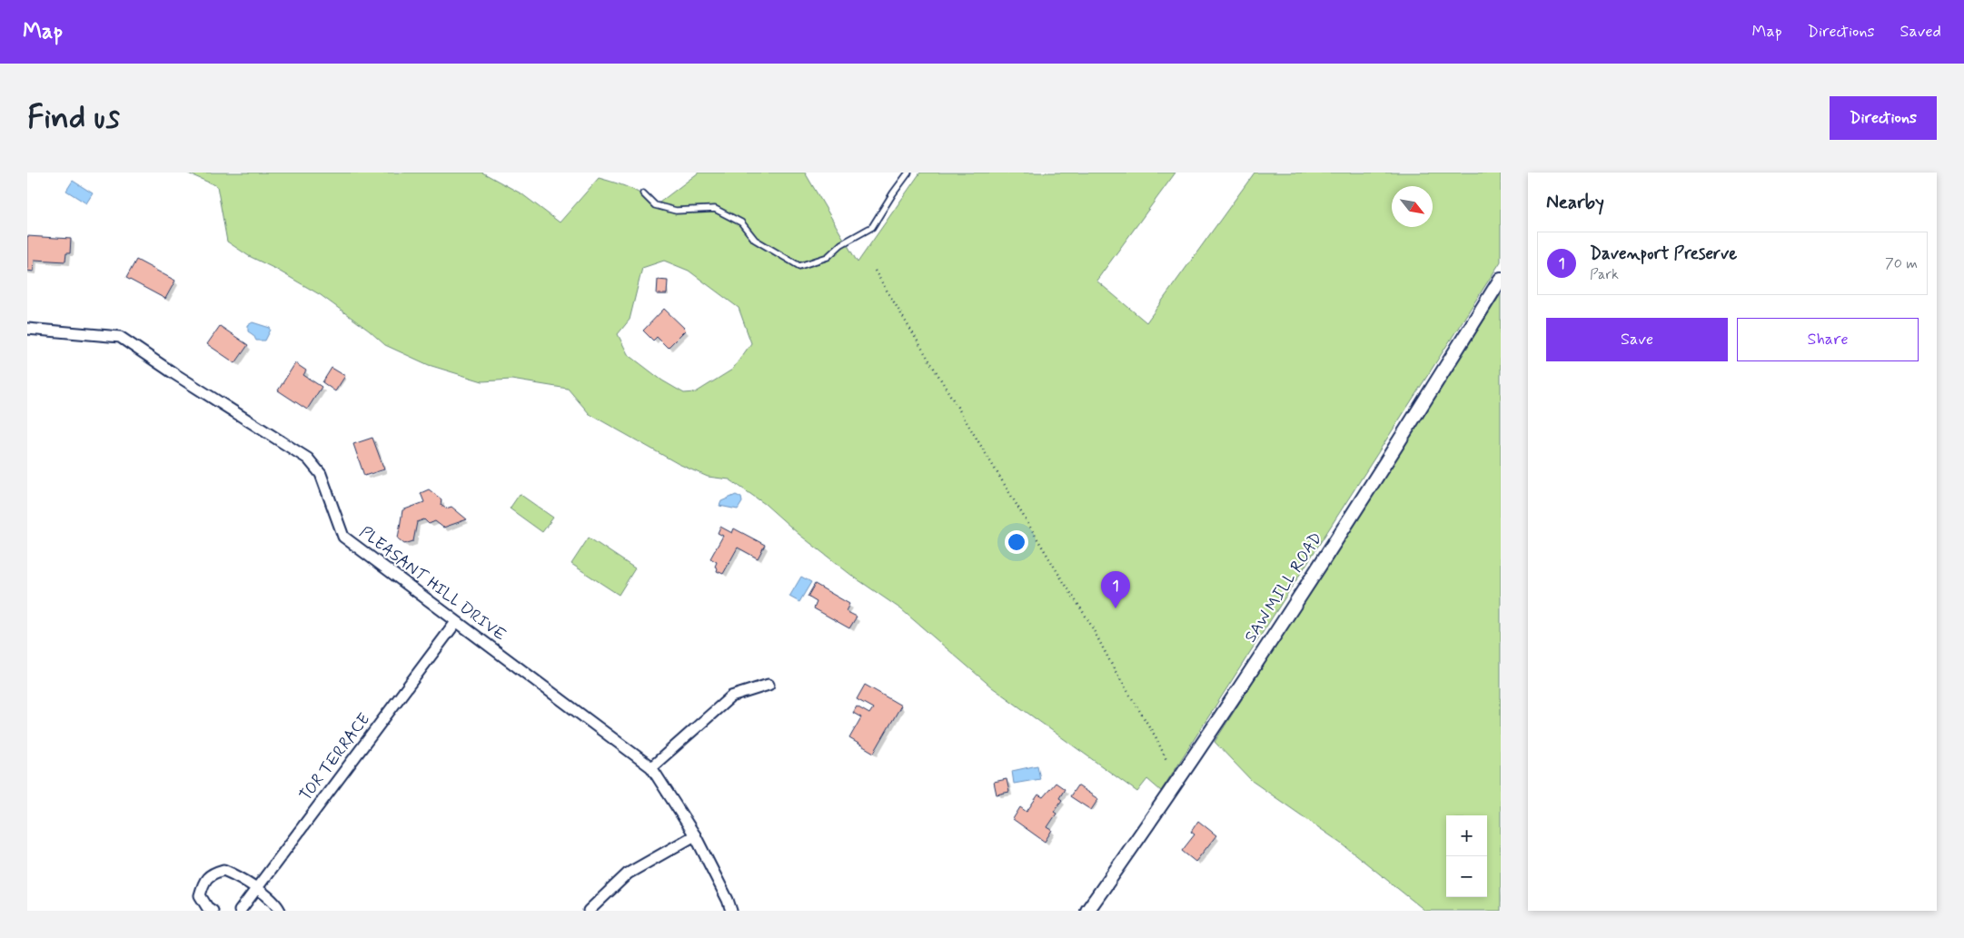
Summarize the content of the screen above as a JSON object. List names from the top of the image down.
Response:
{
  "streets": {
    "street": ["PLEASANT HILL DRIVE", "SAW MILL ROAD", "TOR TERRACE"]
  },
  "crossings": [
    ["PLEASANT HILL DRIVE", "TOR TERRACE"]
  ],
  "north": "bottom right",
  "page": {
    "header": "Map",
    "nav": ["Map", "Directions", "Saved"],
    "buttons": [
      "Directions",
      ["Save", "Share"]
    ],
    "title": "Find us",
    "heading": "Nearby",
    "list": [
      {
        "mark": "1",
        "name": "Davenport Preserve",
        "note": "Park",
        "value": "70 m"
      }
    ],
    "pins": "1",
    "map_buttons": ["+", "−"]
  }
}
